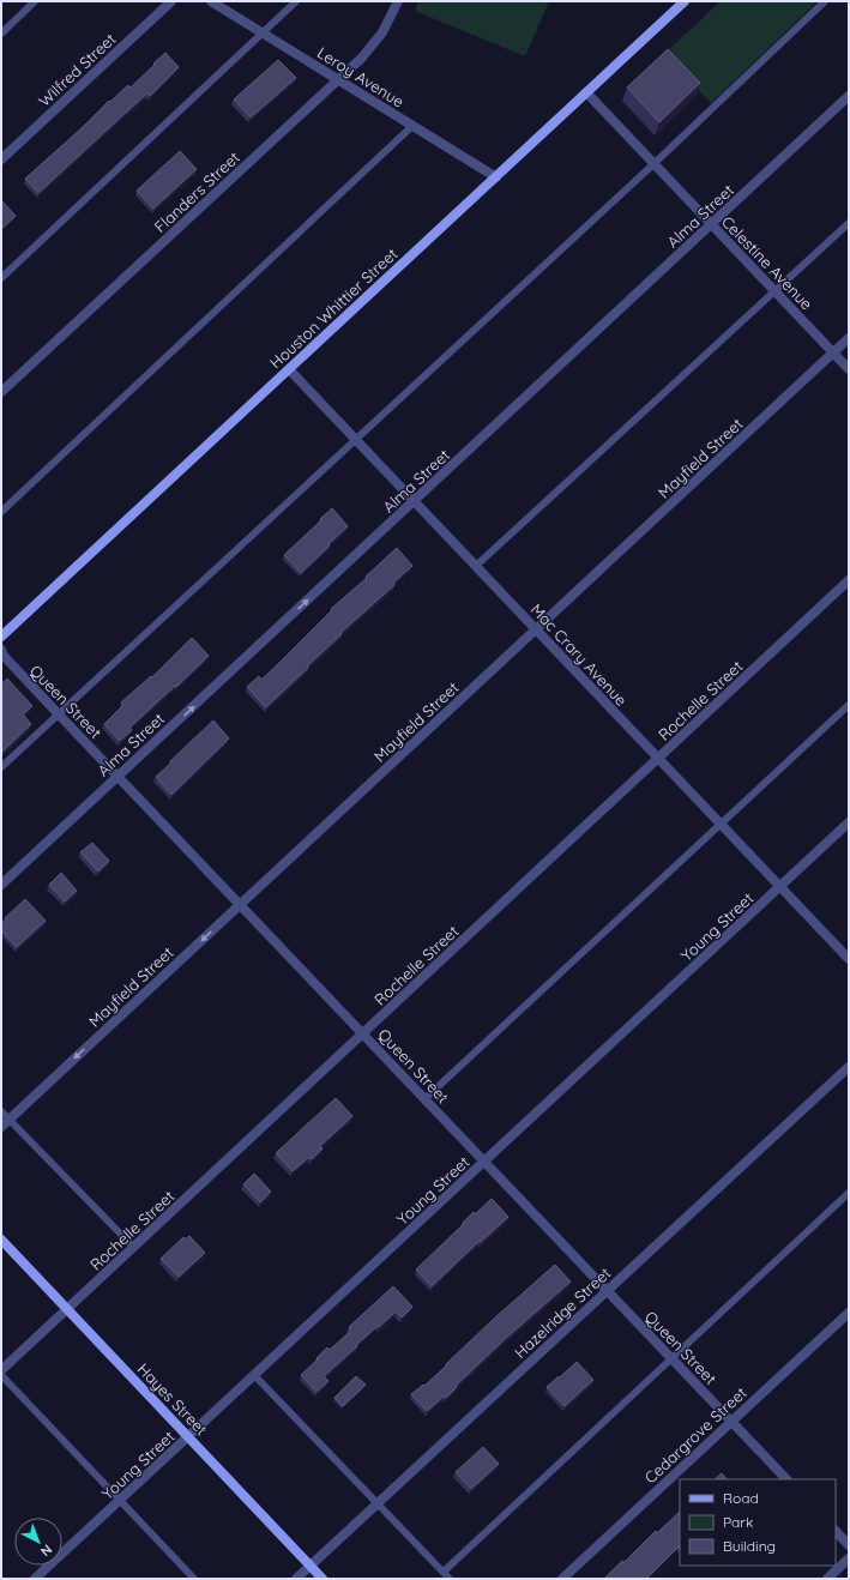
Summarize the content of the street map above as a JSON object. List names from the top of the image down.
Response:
{
  "streets": {
    "street": [
      "Wilfred Street",
      "Leroy Avenue",
      "Flanders Street",
      "Alma Street",
      "Celestine Avenue",
      "Houston Whittier Street",
      "Mayfield Street",
      "Mac Crary Avenue",
      "Rochelle Street",
      "Queen Street",
      "Young Street",
      "Hazelridge Street",
      "Hayes Street",
      "Cedargrove Street"
    ]
  },
  "crossings": [
    ["Leroy Avenue", "Flanders Street"],
    ["Leroy Avenue", "Houston Whittier Street"],
    ["Alma Street", "Celestine Avenue"],
    ["Alma Street", "Mac Crary Avenue"],
    ["Alma Street", "Queen Street"],
    ["Celestine Avenue", "Houston Whittier Street"],
    ["Celestine Avenue", "Mayfield Street"],
    ["Houston Whittier Street", "Mac Crary Avenue"],
    ["Mayfield Street", "Mac Crary Avenue"],
    ["Mayfield Street", "Queen Street"],
    ["Mac Crary Avenue", "Rochelle Street"],
    ["Mac Crary Avenue", "Young Street"],
    ["Rochelle Street", "Queen Street"],
    ["Rochelle Street", "Hayes Street"],
    ["Queen Street", "Young Street"],
    ["Queen Street", "Hazelridge Street"],
    ["Queen Street", "Cedargrove Street"],
    ["Young Street", "Hayes Street"],
    ["Hazelridge Street", "Hayes Street"]
  ],
  "legend": ["Road", "Park", "Building"],
  "north": "bottom right"
}
